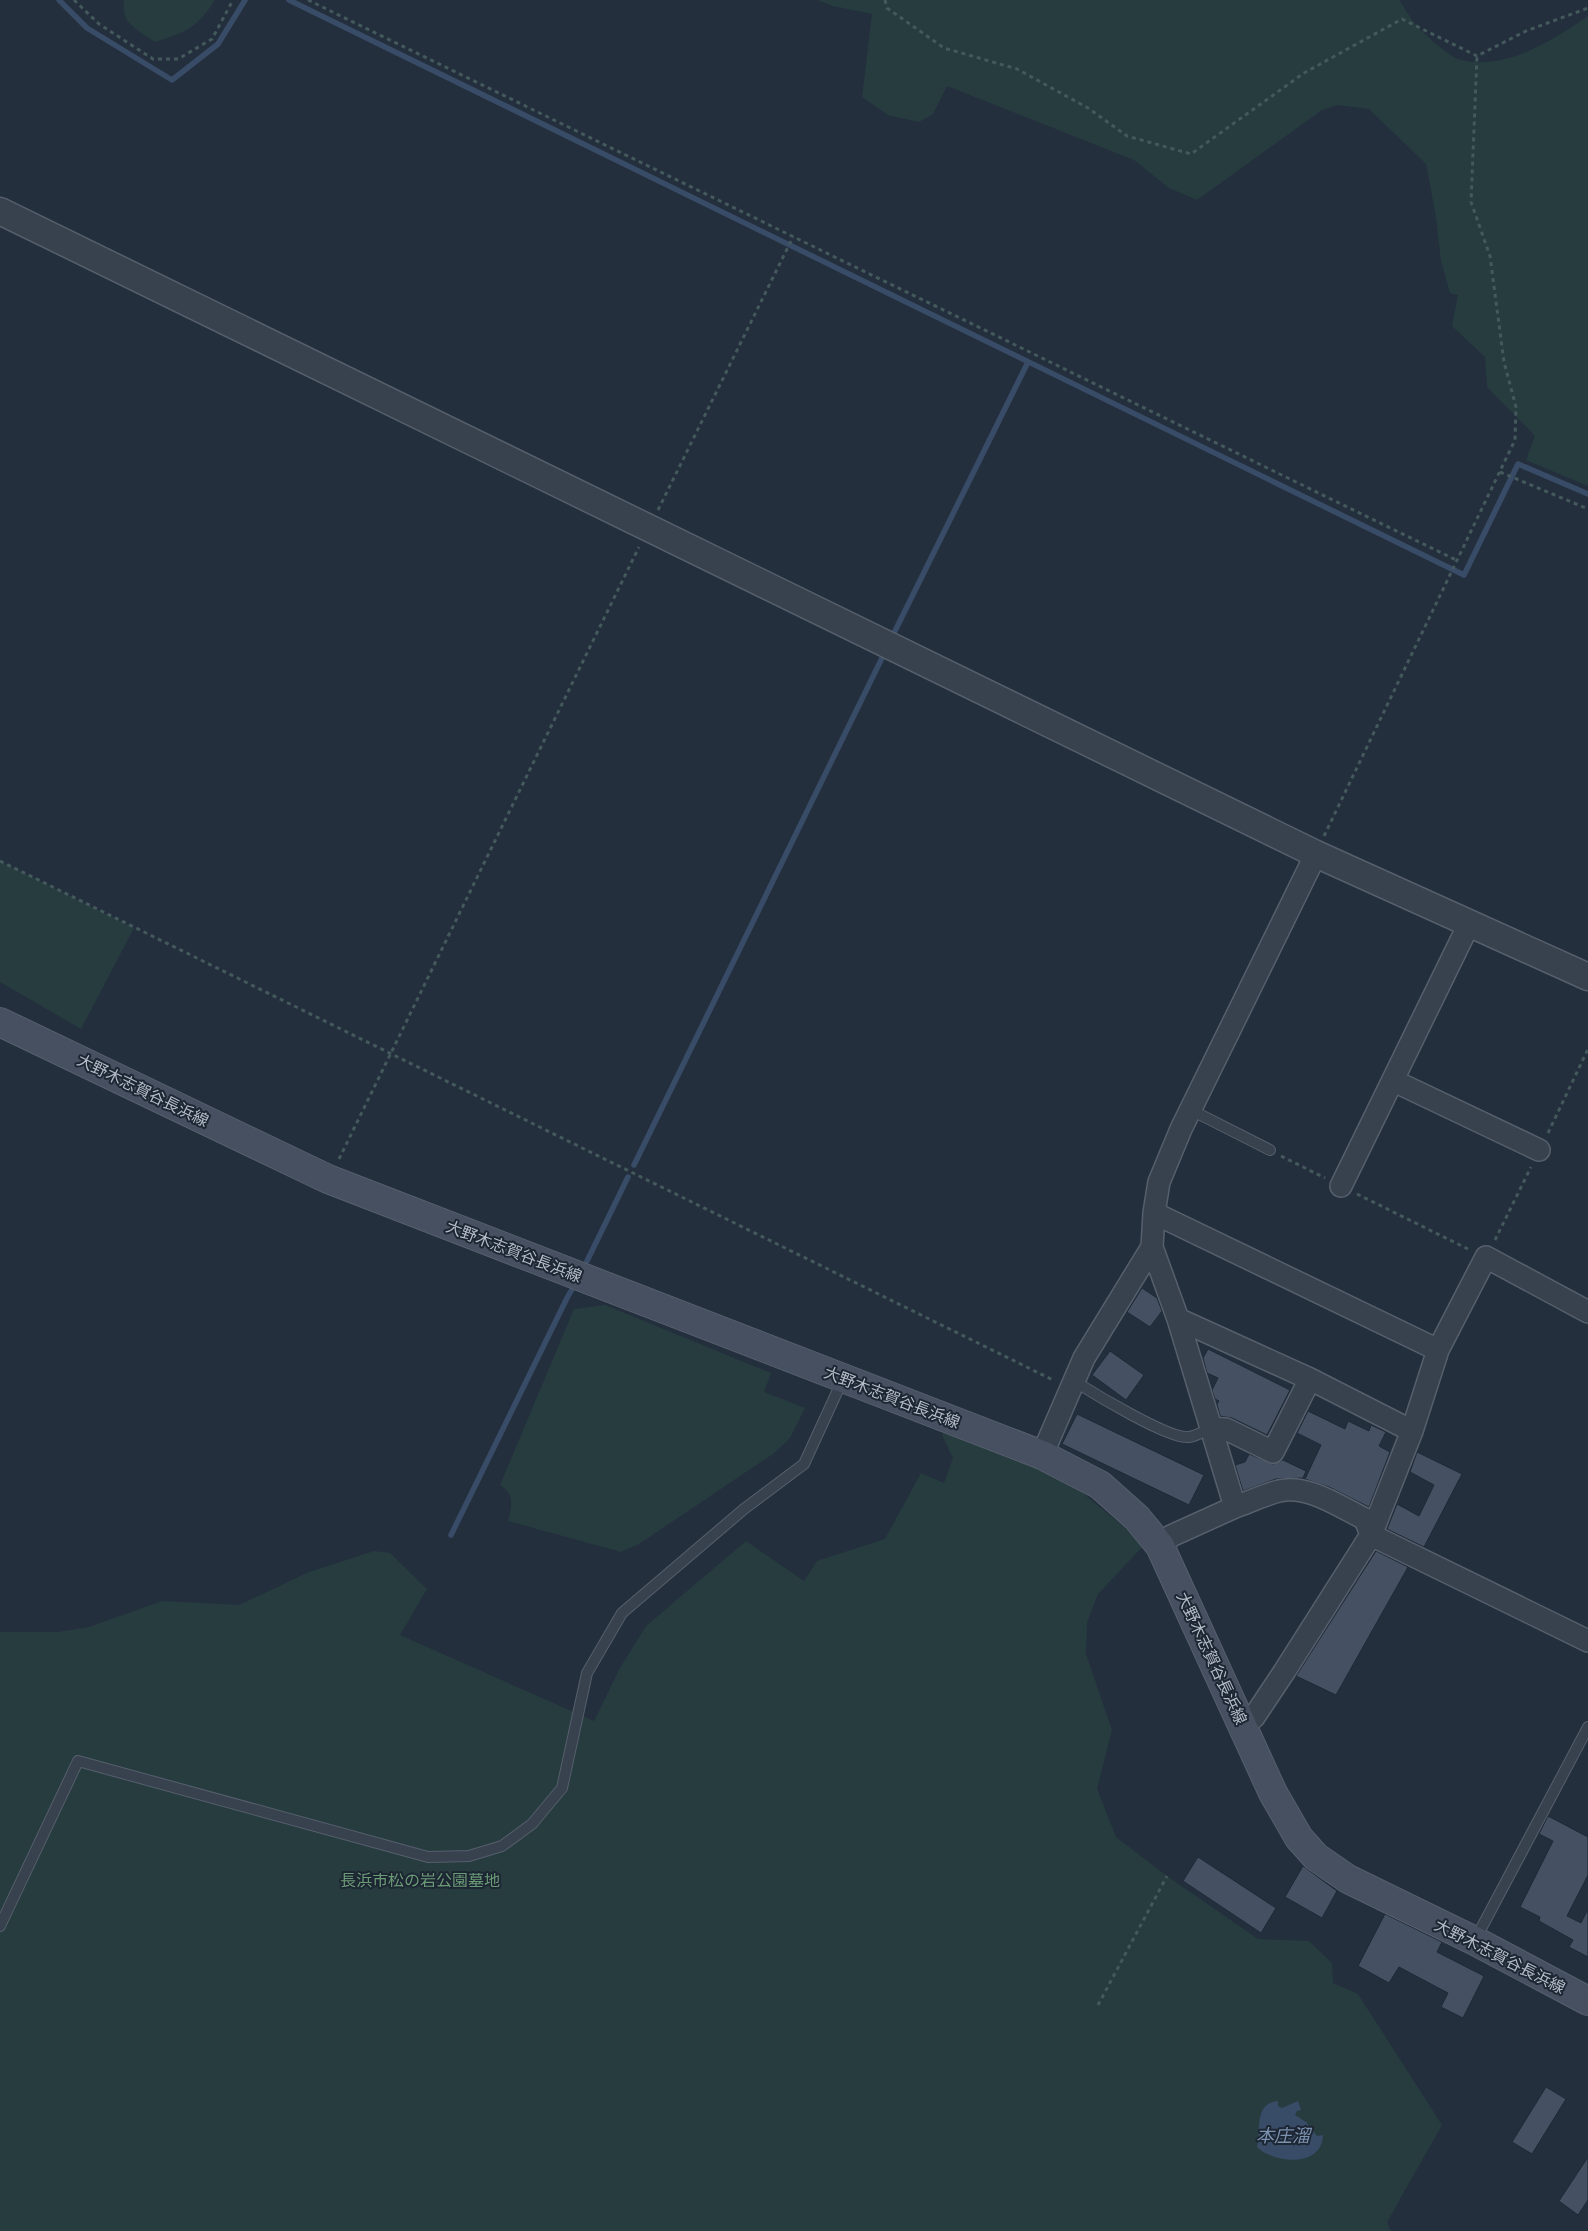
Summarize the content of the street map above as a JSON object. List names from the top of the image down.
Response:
{
  "streets": {
    "main road": ["大野木志賀谷長浜線"]
  },
  "water": ["本庄溜"],
  "parks": ["長浜市松の岩公園墓地"]
}
